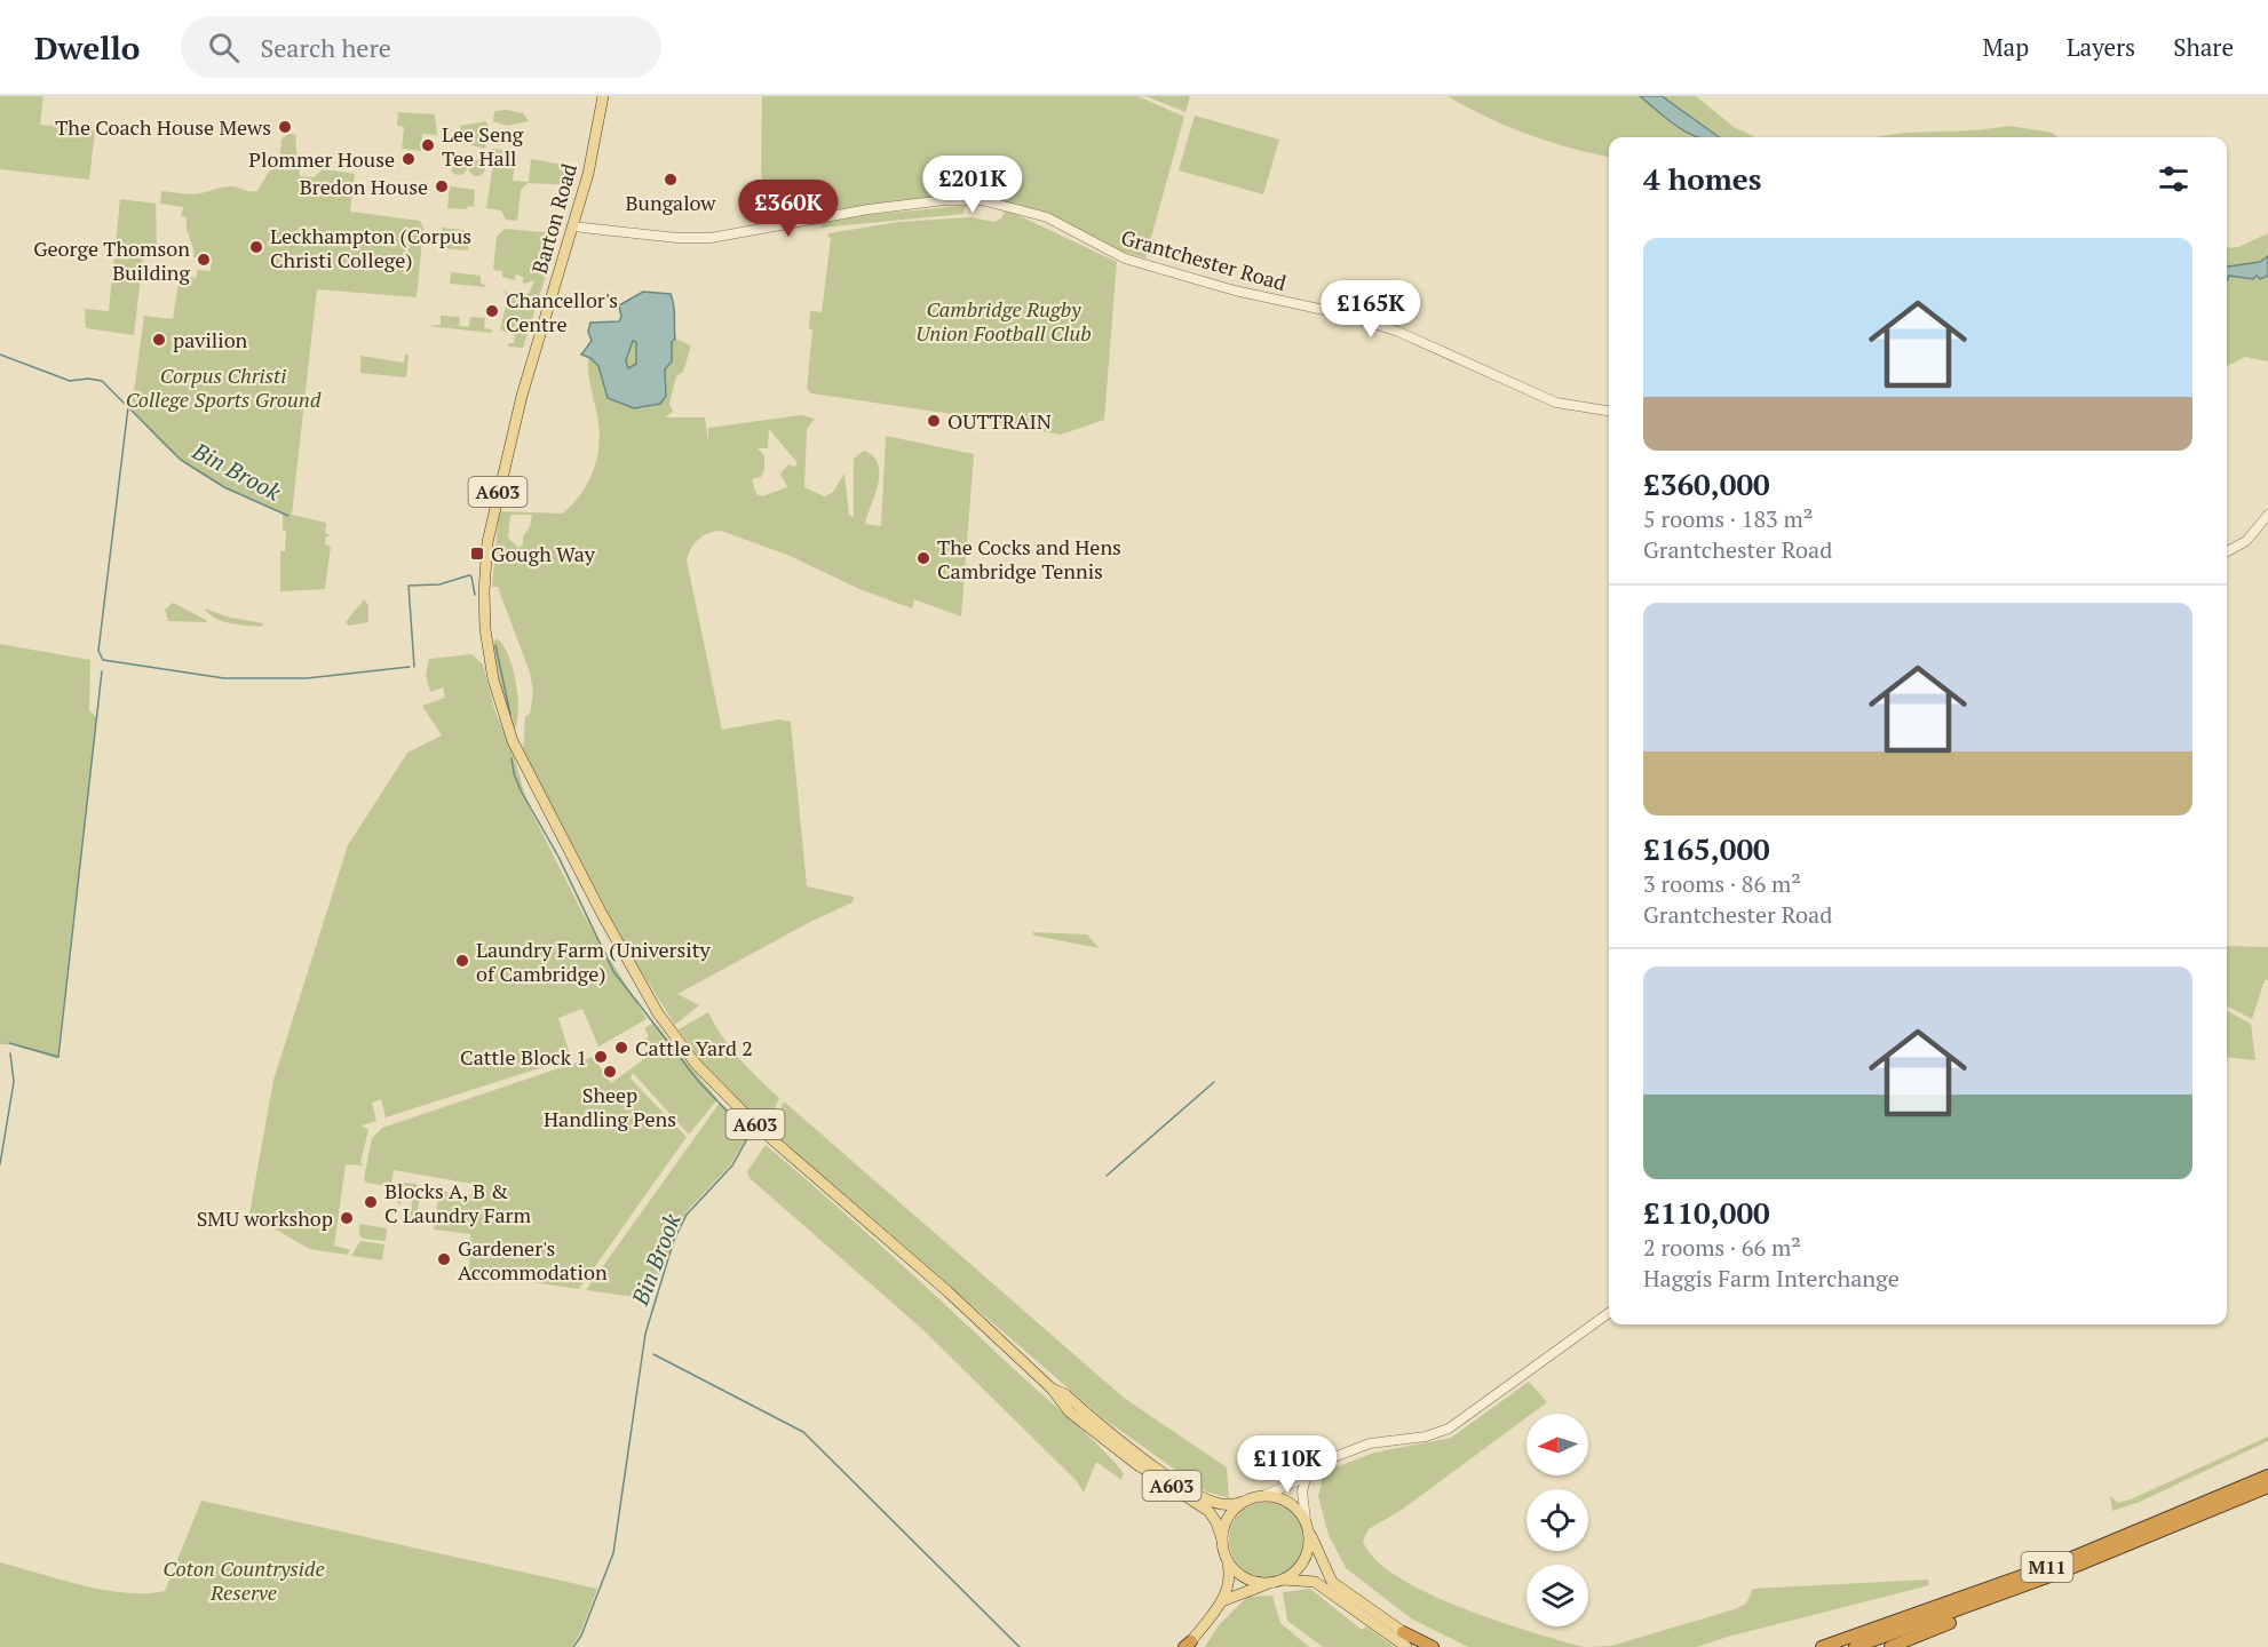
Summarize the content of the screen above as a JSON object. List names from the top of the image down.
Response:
{
  "streets": {
    "highway": ["M11"],
    "main road": ["Barton Road", "A603"],
    "street": ["Grantchester Road"]
  },
  "crossings": [
    ["Barton Road", "Grantchester Road"],
    ["Barton Road", "A603"]
  ],
  "water": ["Bin Brook"],
  "parks": ["Cambridge Rugby Union Football Club", "Corpus Christi College Sports Ground", "Coton Countryside Reserve"],
  "places": {
    "other": [
      "The Coach House Mews",
      "Lee Seng Tee Hall",
      "Plommer House",
      "Bungalow",
      "Bredon House",
      "Leckhampton (Corpus Christi College)",
      "George Thomson Building",
      "Chancellor's Centre",
      "pavilion",
      "OUTTRAIN",
      "The Cocks and Hens Cambridge Tennis",
      "Laundry Farm (University of Cambridge)",
      "Cattle Yard 2",
      "Cattle Block 1",
      "Sheep Handling Pens",
      "Blocks A, B & C Laundry Farm",
      "SMU workshop",
      "Gardener's Accommodation"
    ],
    "transit": ["Gough Way"]
  },
  "north": "left",
  "page": {
    "header": "Dwello",
    "search": "Search here",
    "nav": ["Map", "Layers", "Share"],
    "heading": "4 homes",
    "price": [
      "£201K",
      "£360K",
      "£165K",
      "£110K"
    ],
    "list": [
      {
        "name": "£360,000",
        "note": "5 rooms · 183 m² · Grantchester Road"
      },
      {
        "name": "£165,000",
        "note": "3 rooms · 86 m² · Grantchester Road"
      },
      {
        "name": "£110,000",
        "note": "2 rooms · 66 m² · Haggis Farm Interchange"
      }
    ]
  }
}
